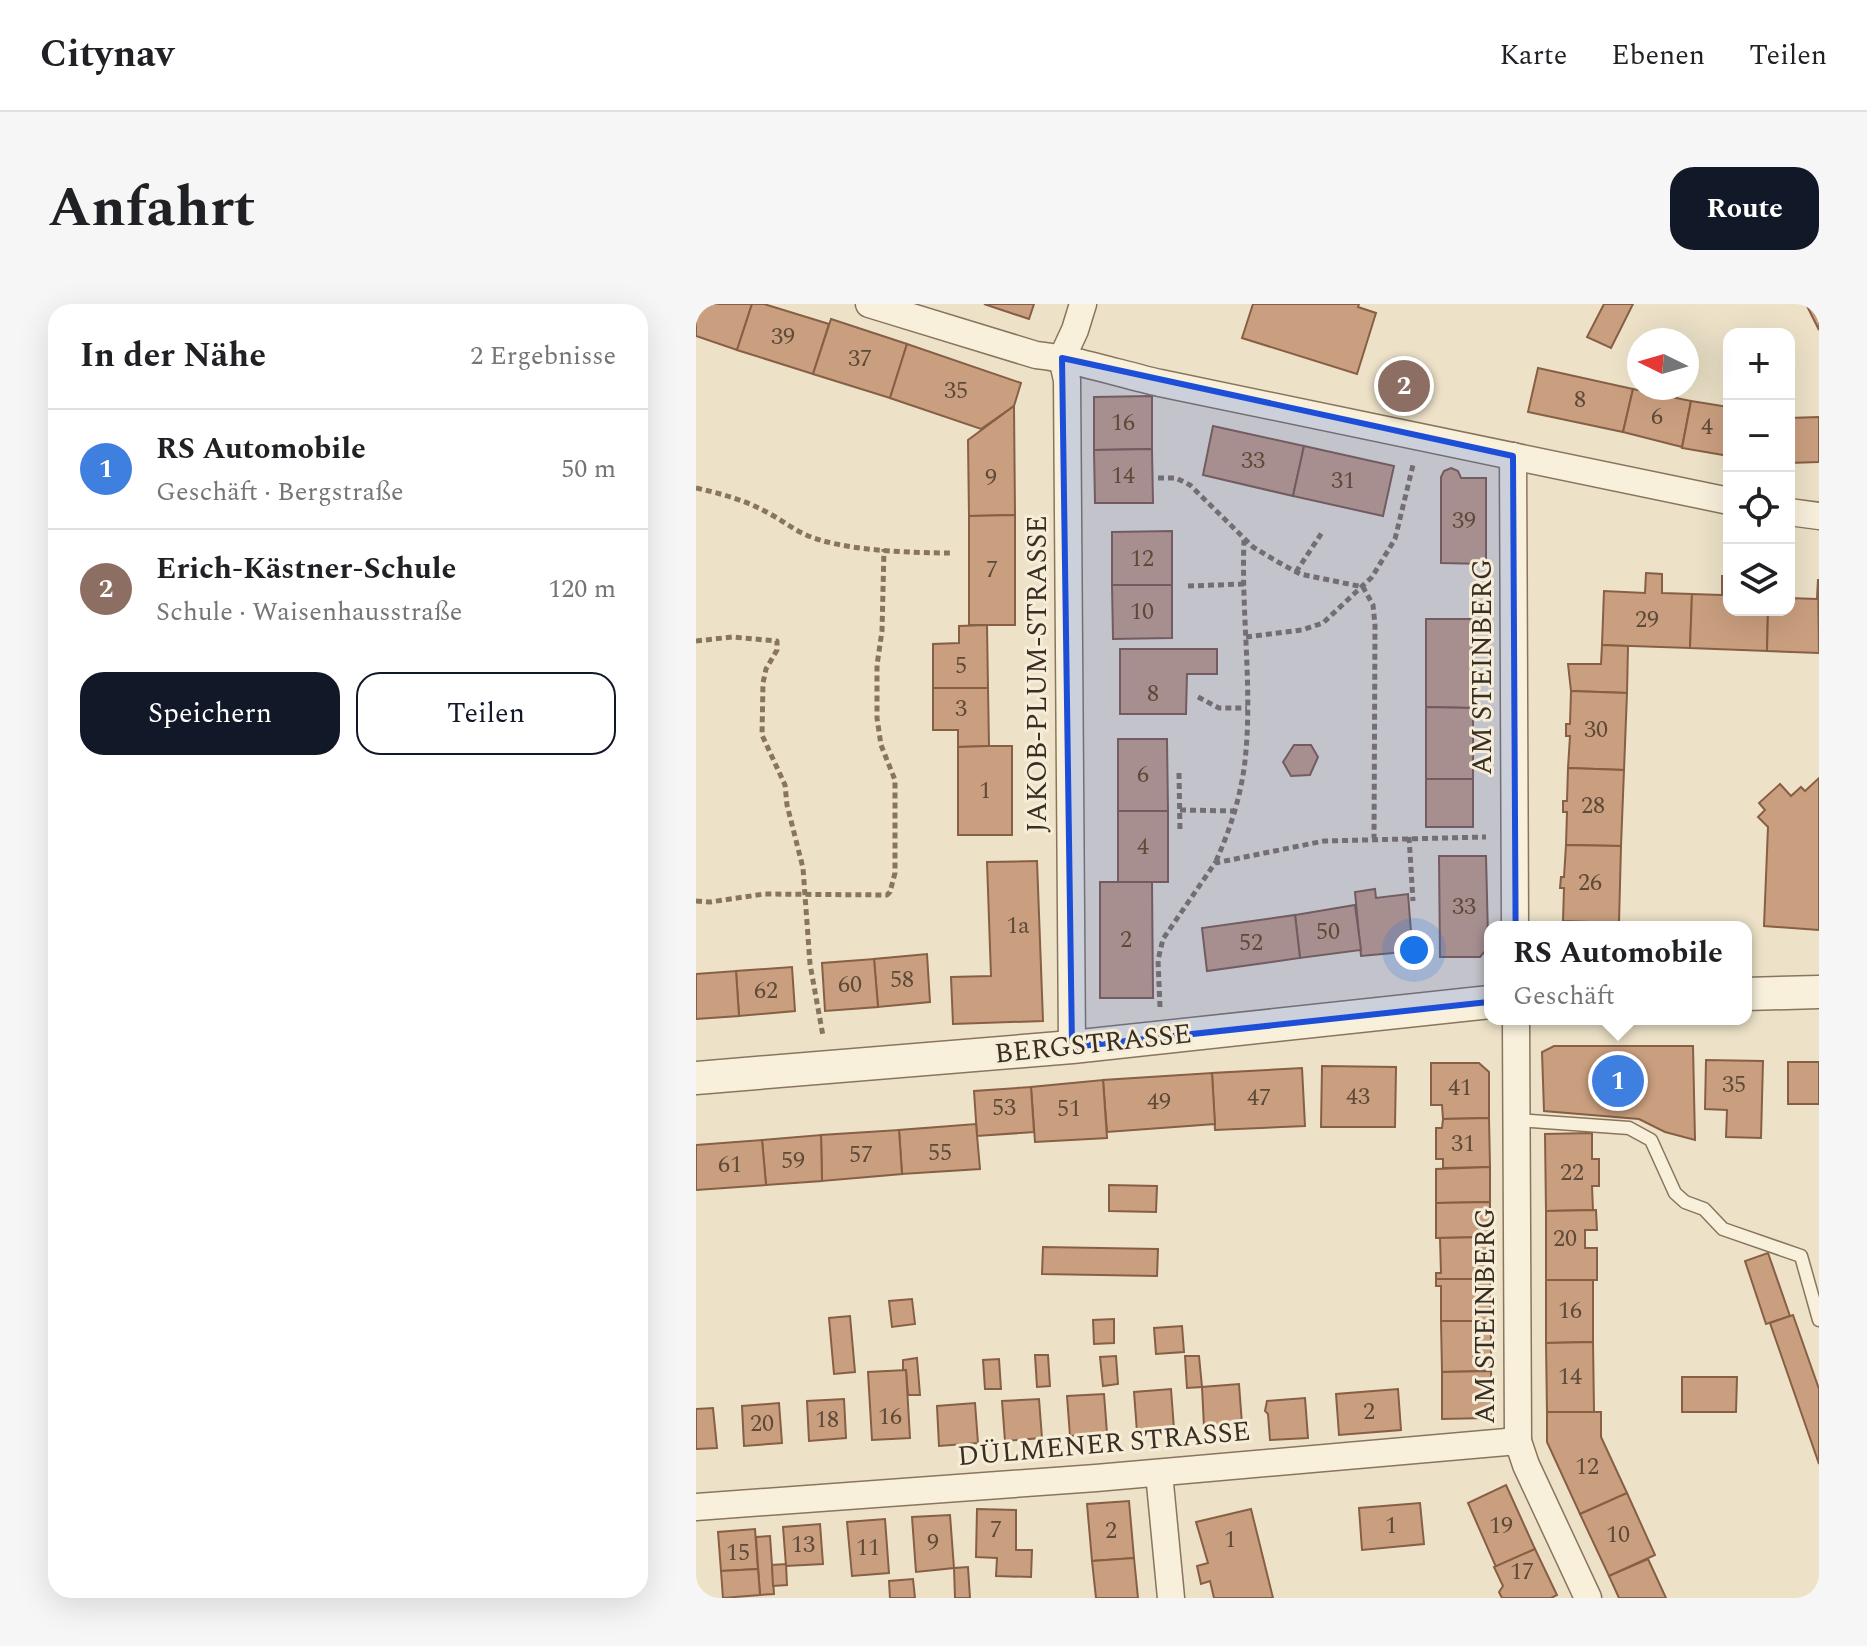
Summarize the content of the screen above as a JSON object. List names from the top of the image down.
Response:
{
  "streets": {
    "street": [
      "AM STEINBERG",
      "JAKOB-PLUM-STRASSE",
      "BERGSTRASSE",
      "DÜLMENER STRASSE"
    ]
  },
  "crossings": [
    ["AM STEINBERG", "DÜLMENER STRASSE"],
    ["JAKOB-PLUM-STRASSE", "BERGSTRASSE"]
  ],
  "house_numbers": [
    "39",
    "37",
    "35",
    "8",
    "6",
    "16",
    "4",
    "33",
    "14",
    "9",
    "31",
    "39",
    "12",
    "7",
    "10",
    "29",
    "5",
    "8",
    "3",
    "30",
    "6",
    "1",
    "28",
    "4",
    "26",
    "33",
    "1a",
    "50",
    "2",
    "52",
    "58",
    "60",
    "62",
    "35",
    "41",
    "43",
    "47",
    "49",
    "53",
    "51",
    "31",
    "55",
    "57",
    "59",
    "61",
    "22",
    "20",
    "16",
    "14",
    "2",
    "16",
    "18",
    "20",
    "12",
    "1",
    "19",
    "7",
    "2",
    "10",
    "1",
    "9",
    "13",
    "11",
    "15",
    "17"
  ],
  "north": "left",
  "page": {
    "header": "Citynav",
    "nav": ["Karte", "Ebenen", "Teilen"],
    "title": "Anfahrt",
    "buttons": [
      "Route",
      ["Speichern", "Teilen"]
    ],
    "heading": ["In der Nähe", "2 Ergebnisse"],
    "map_buttons": ["+", "−"],
    "pins": ["2", "1"],
    "list": [
      {
        "mark": "1",
        "name": "RS Automobile",
        "note": "Geschäft · Bergstraße",
        "value": "50 m"
      },
      {
        "mark": "2",
        "name": "Erich-Kästner-Schule",
        "note": "Schule · Waisenhausstraße",
        "value": "120 m"
      }
    ],
    "popup": ["RS Automobile", "Geschäft"]
  }
}
